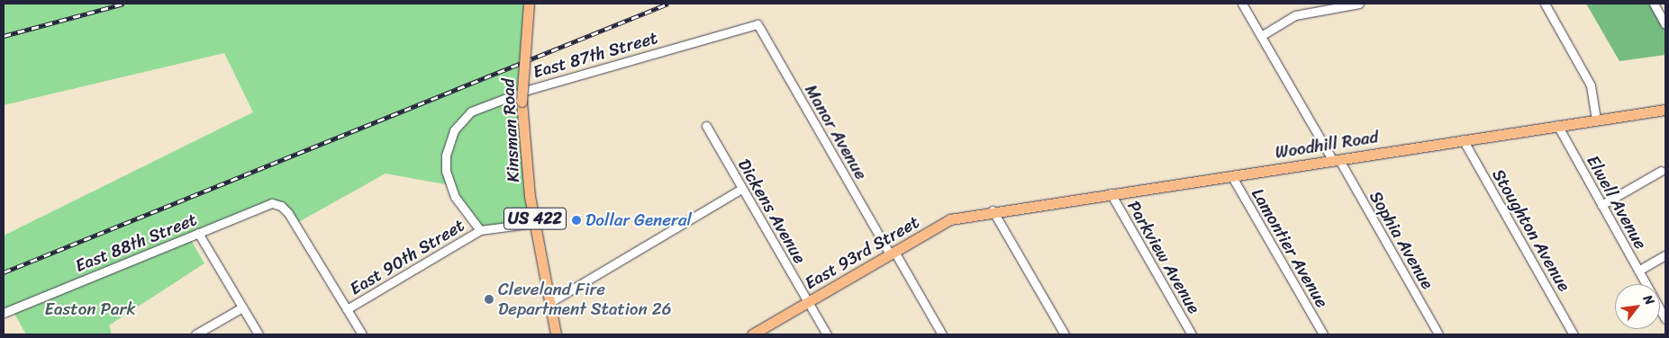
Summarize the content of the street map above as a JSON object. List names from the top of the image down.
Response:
{
  "streets": {
    "main road": [
      "Kinsman Road",
      "Woodhill Road",
      "US 422",
      "East 93rd Street"
    ],
    "street": [
      "East 87th Street",
      "Manor Avenue",
      "Elwell Avenue",
      "Dickens Avenue",
      "Stoughton Avenue",
      "Sophia Avenue",
      "East 88th Street",
      "Lamontier Avenue",
      "East 90th Street",
      "Parkview Avenue"
    ]
  },
  "crossings": [
    ["East 87th Street", "Manor Avenue"],
    ["East 87th Street", "East 90th Street"],
    ["Kinsman Road", "East 90th Street"],
    ["Manor Avenue", "East 93rd Street"],
    ["Woodhill Road", "Elwell Avenue"],
    ["Woodhill Road", "Stoughton Avenue"],
    ["Woodhill Road", "Sophia Avenue"],
    ["Woodhill Road", "Lamontier Avenue"],
    ["Woodhill Road", "East 93rd Street"],
    ["Woodhill Road", "Parkview Avenue"],
    ["Dickens Avenue", "East 93rd Street"],
    ["East 88th Street", "East 90th Street"]
  ],
  "parks": ["Easton Park"],
  "places": ["Dollar General", "Cleveland Fire Department Station 26"],
  "north": "top right"
}
